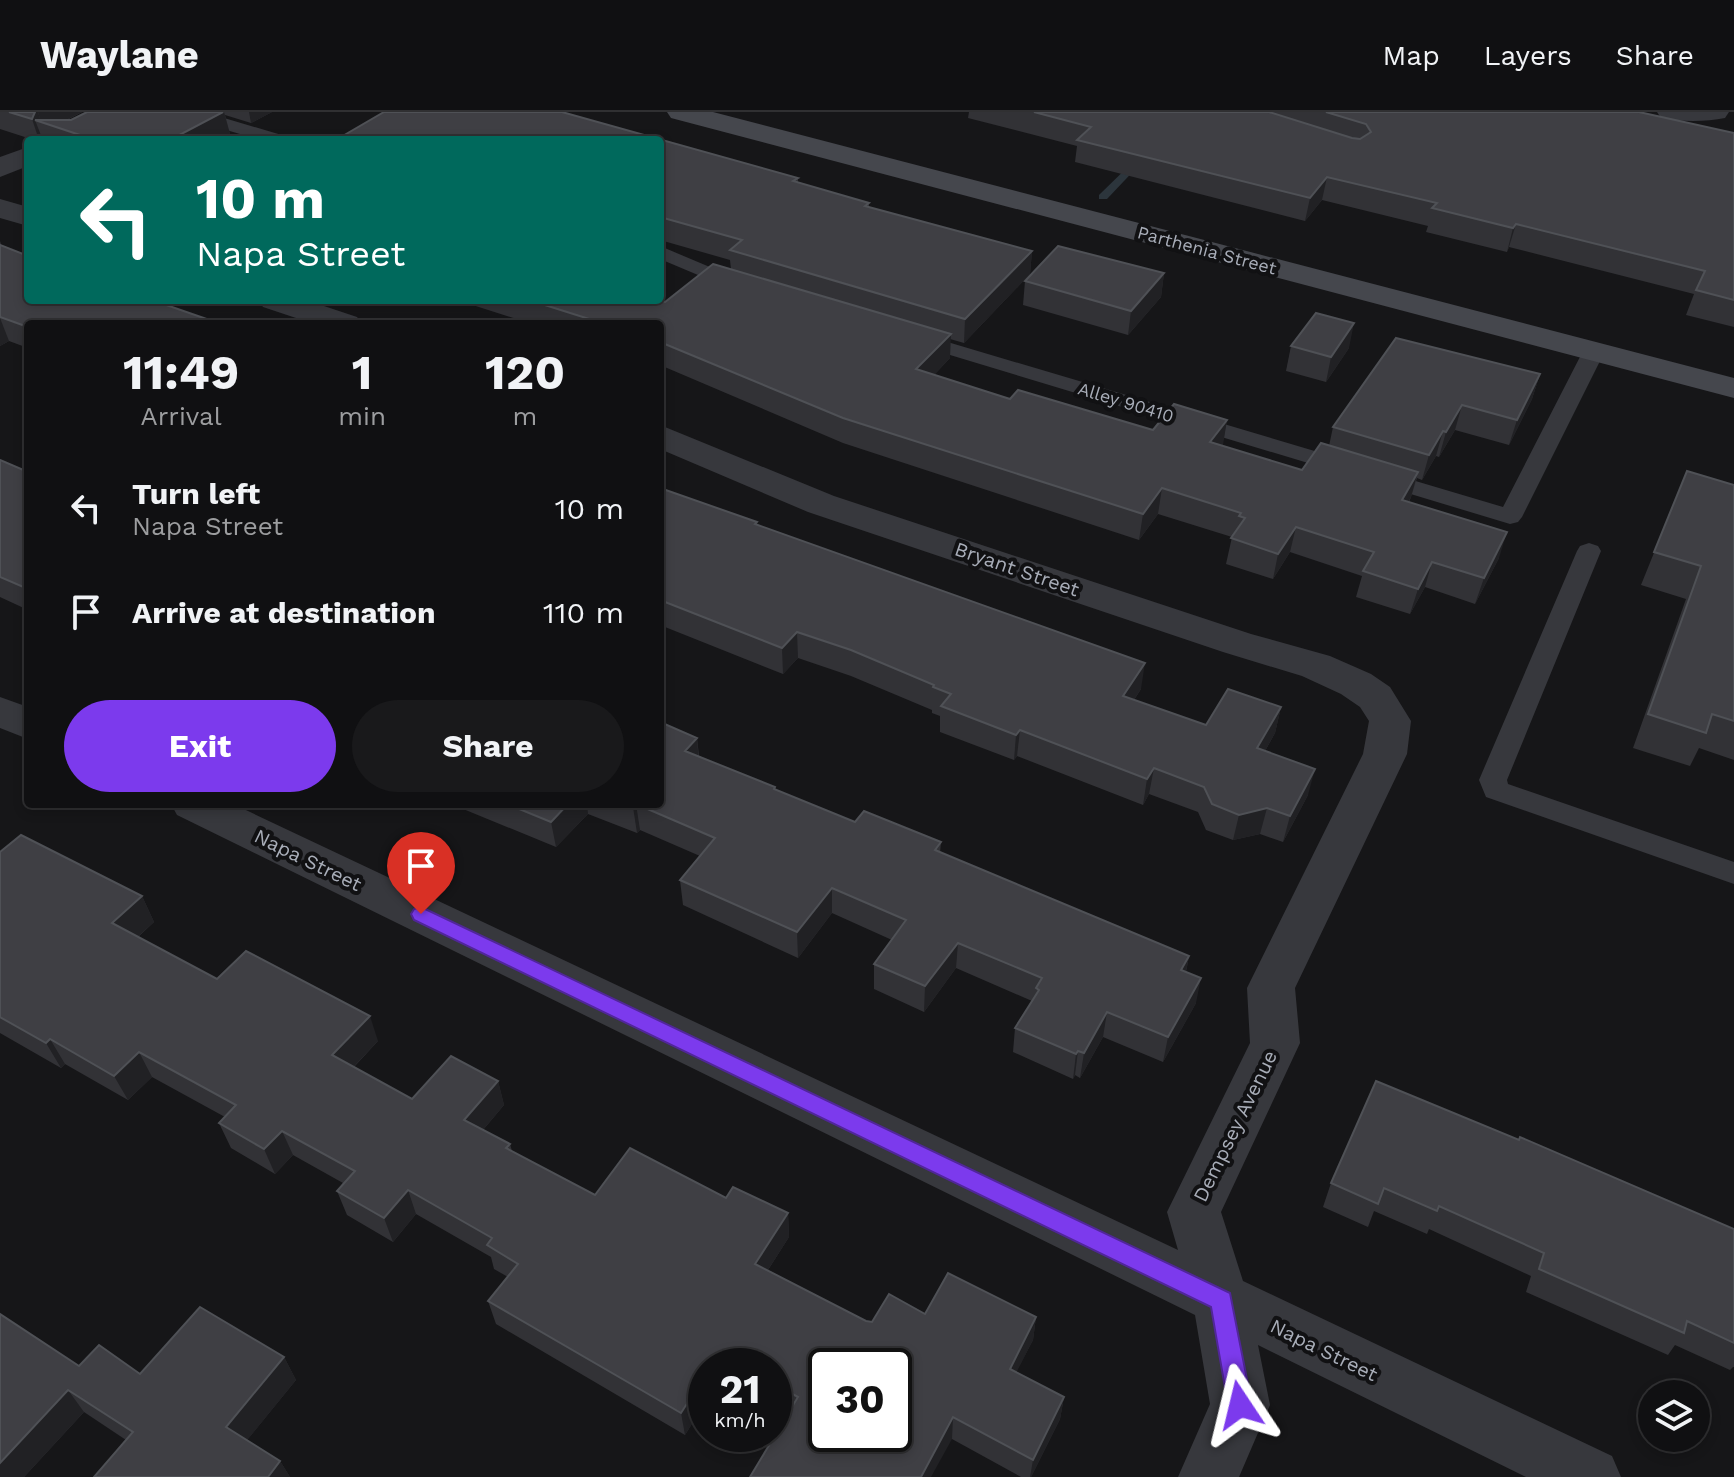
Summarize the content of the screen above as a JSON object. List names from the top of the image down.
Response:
{
  "streets": {
    "main road": ["Parthenia Street"],
    "street": ["Bryant Street", "Napa Street", "Dempsey Avenue"],
    "lane": ["Alley 90410"]
  },
  "crossings": [
    ["Parthenia Street", "Alley 90410"],
    ["Bryant Street", "Dempsey Avenue"],
    ["Napa Street", "Dempsey Avenue"]
  ],
  "page": {
    "header": "Waylane",
    "nav": ["Map", "Layers", "Share"],
    "turn": ["10 m", "Napa Street"],
    "eta": [
      "11:49",
      "Arrival",
      "1",
      "min",
      "120",
      "m"
    ],
    "list": [
      {
        "name": "Turn left",
        "note": "Napa Street",
        "value": "10 m"
      },
      {
        "name": "Arrive at destination",
        "value": "110 m"
      }
    ],
    "buttons": ["Exit", "Share"],
    "speed": "21 km/h",
    "limit": "30"
  }
}
